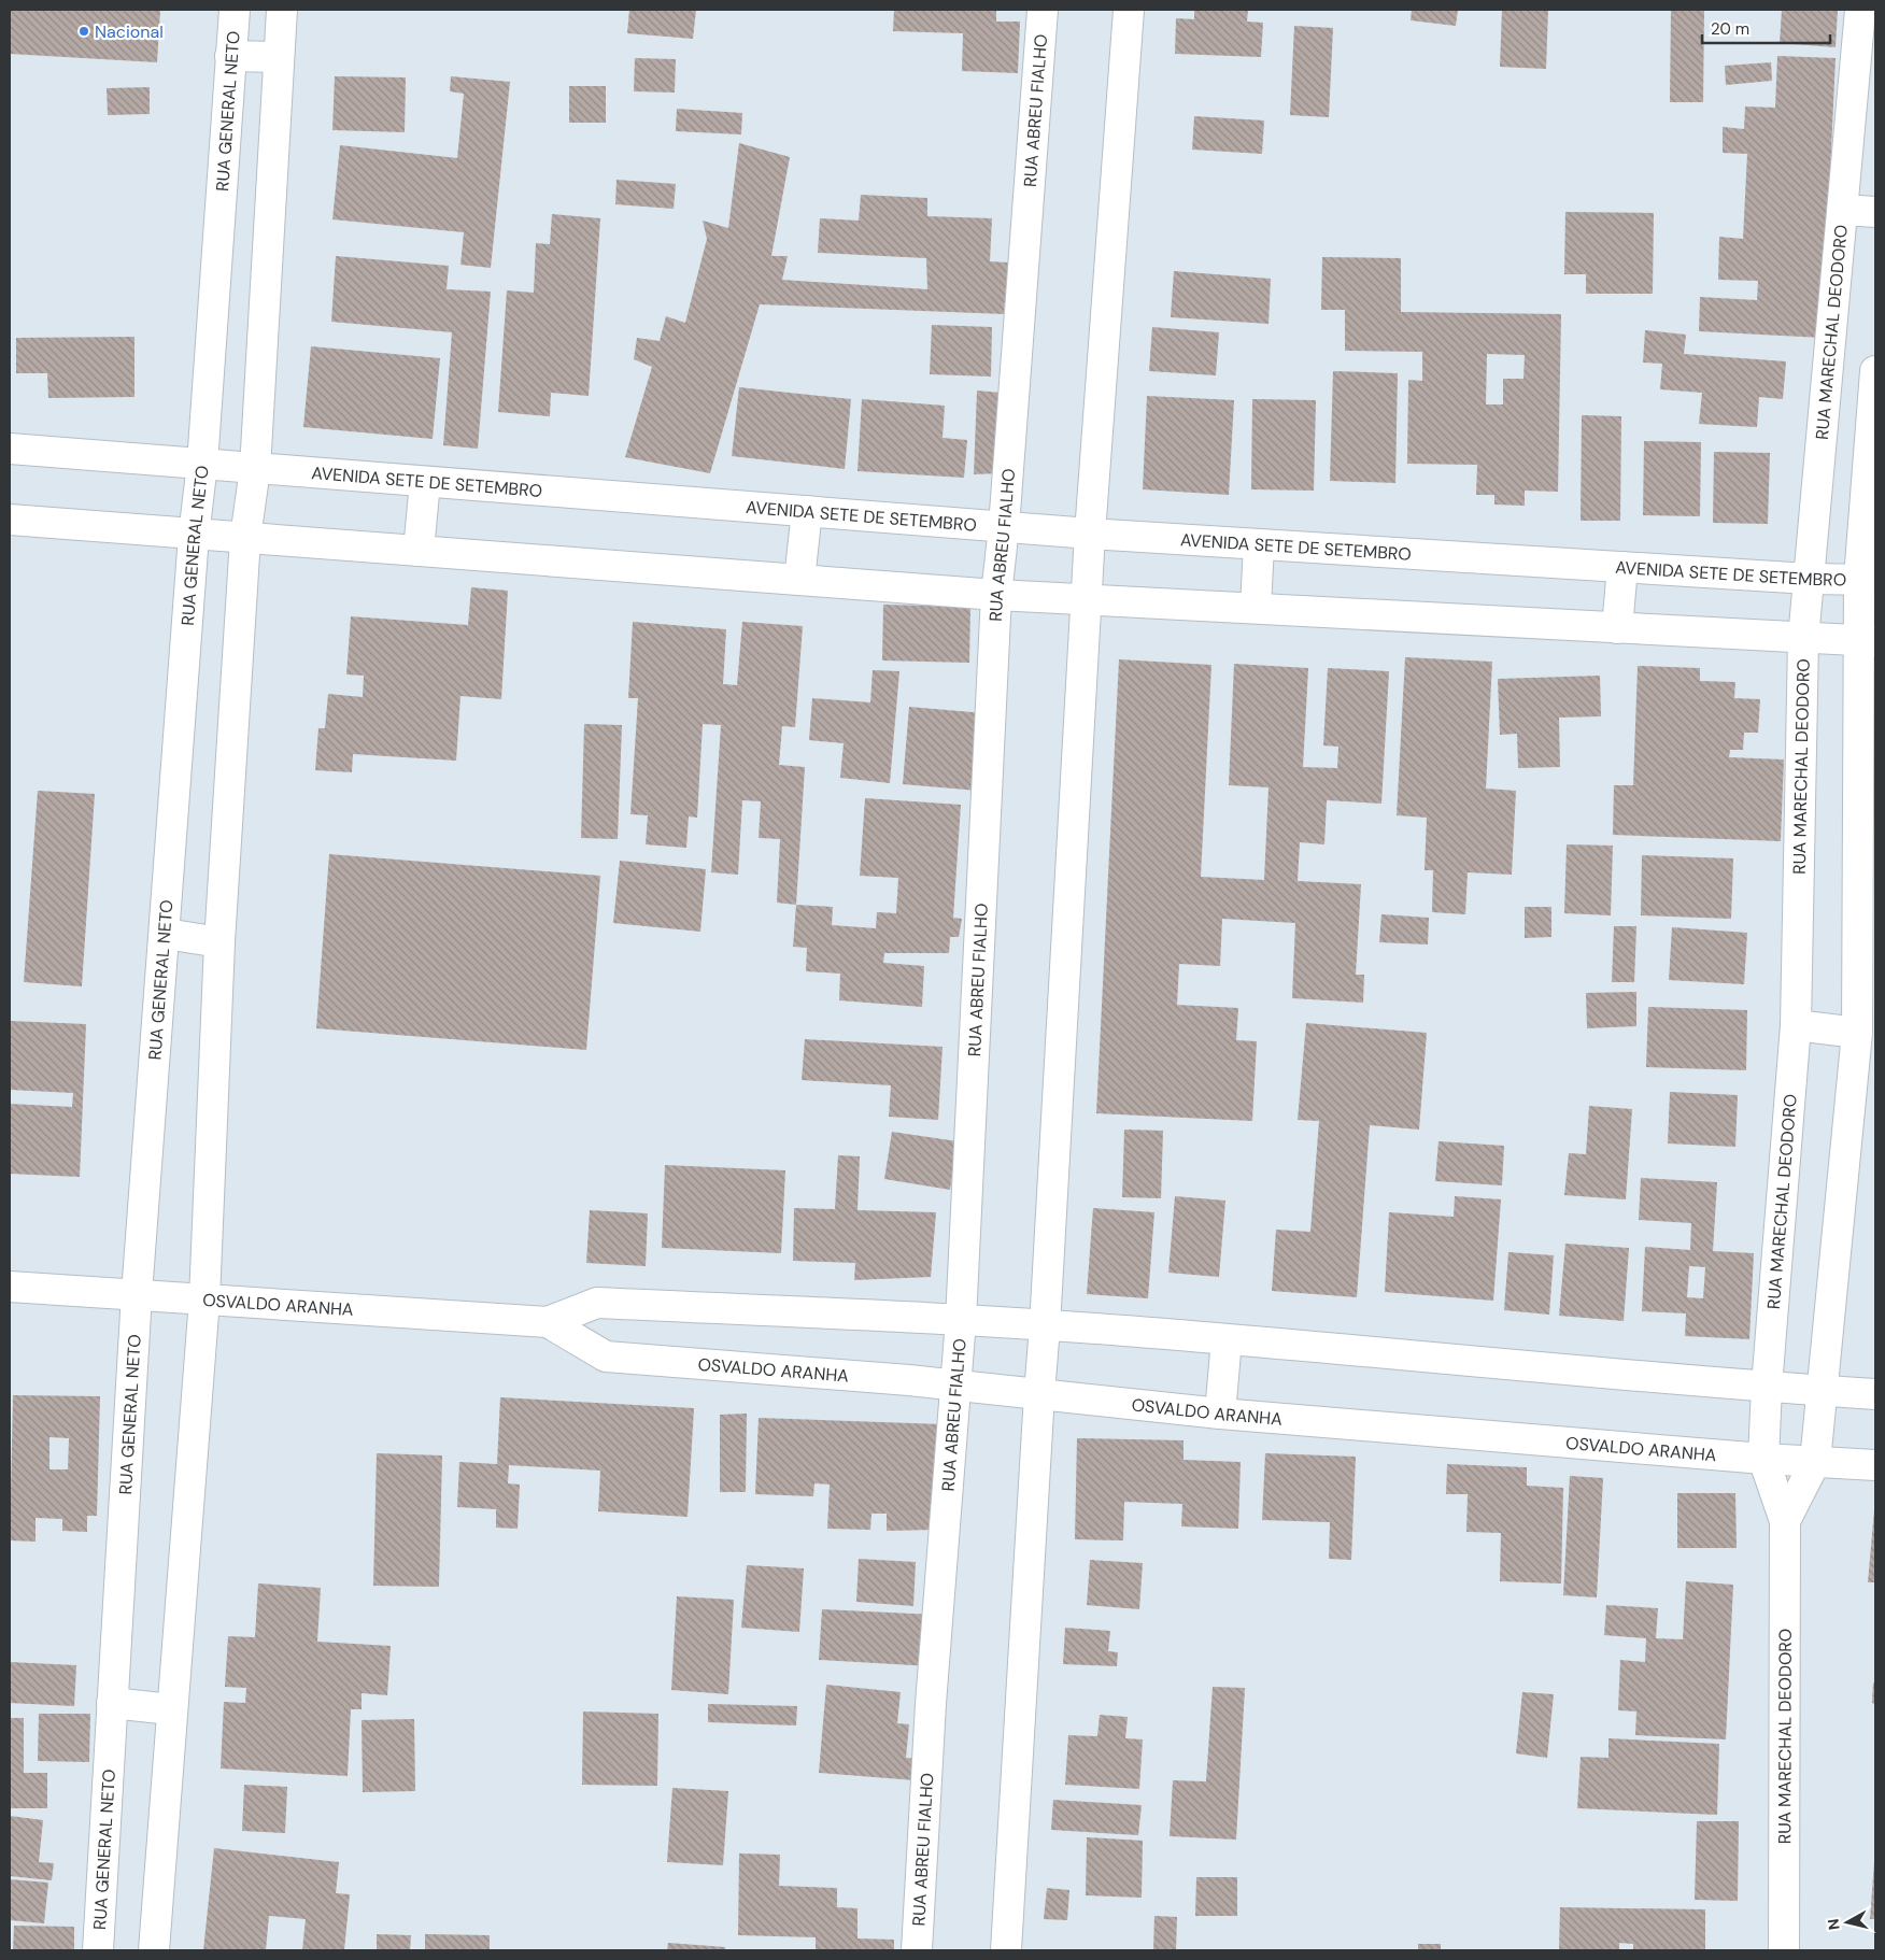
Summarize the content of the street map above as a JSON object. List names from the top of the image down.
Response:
{
  "streets": {
    "street": [
      "RUA GENERAL NETO",
      "RUA ABREU FIALHO",
      "RUA MARECHAL DEODORO",
      "AVENIDA SETE DE SETEMBRO",
      "OSVALDO ARANHA"
    ]
  },
  "crossings": [
    ["RUA GENERAL NETO", "AVENIDA SETE DE SETEMBRO"],
    ["RUA GENERAL NETO", "OSVALDO ARANHA"],
    ["RUA ABREU FIALHO", "AVENIDA SETE DE SETEMBRO"],
    ["RUA ABREU FIALHO", "OSVALDO ARANHA"],
    ["RUA MARECHAL DEODORO", "AVENIDA SETE DE SETEMBRO"],
    ["RUA MARECHAL DEODORO", "OSVALDO ARANHA"]
  ],
  "places": ["Nacional"],
  "scale_bar": "20 m",
  "north": "left"
}
